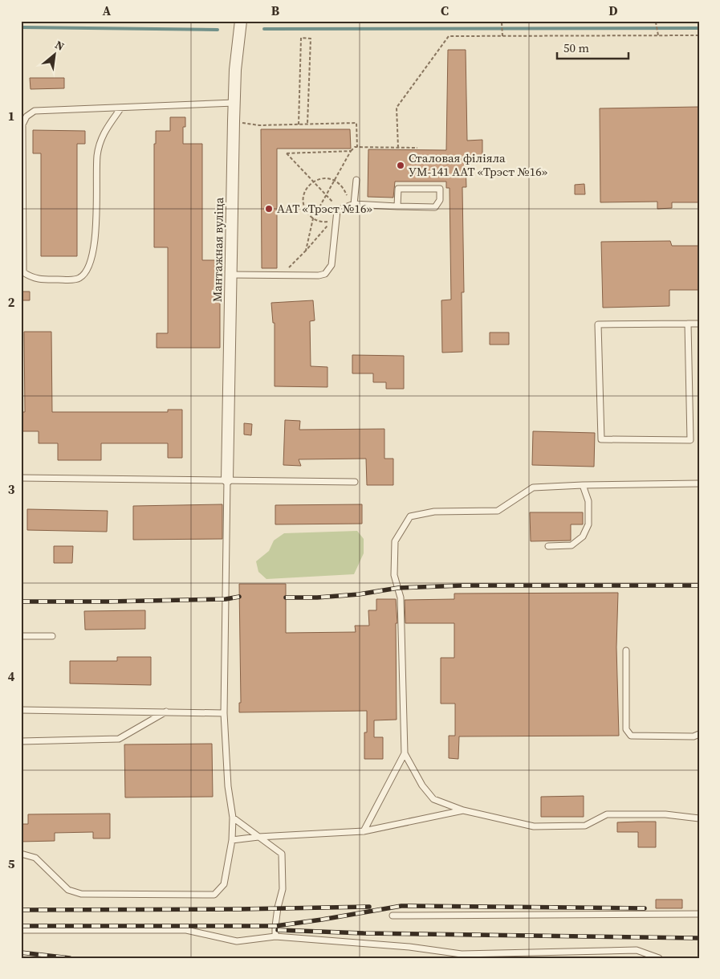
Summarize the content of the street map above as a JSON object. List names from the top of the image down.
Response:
{
  "streets": {
    "street": ["Мантажная вуліца"]
  },
  "places": ["Сталовая філіяла УМ-141 ААТ «Трэст №16»", "ААТ «Трэст №16»"],
  "scale_bar": "50 m",
  "north": "top right",
  "grid": {
    "columns": [
      "A",
      "B",
      "C",
      "D"
    ],
    "rows": [
      "1",
      "2",
      "3",
      "4",
      "5"
    ]
  }
}
